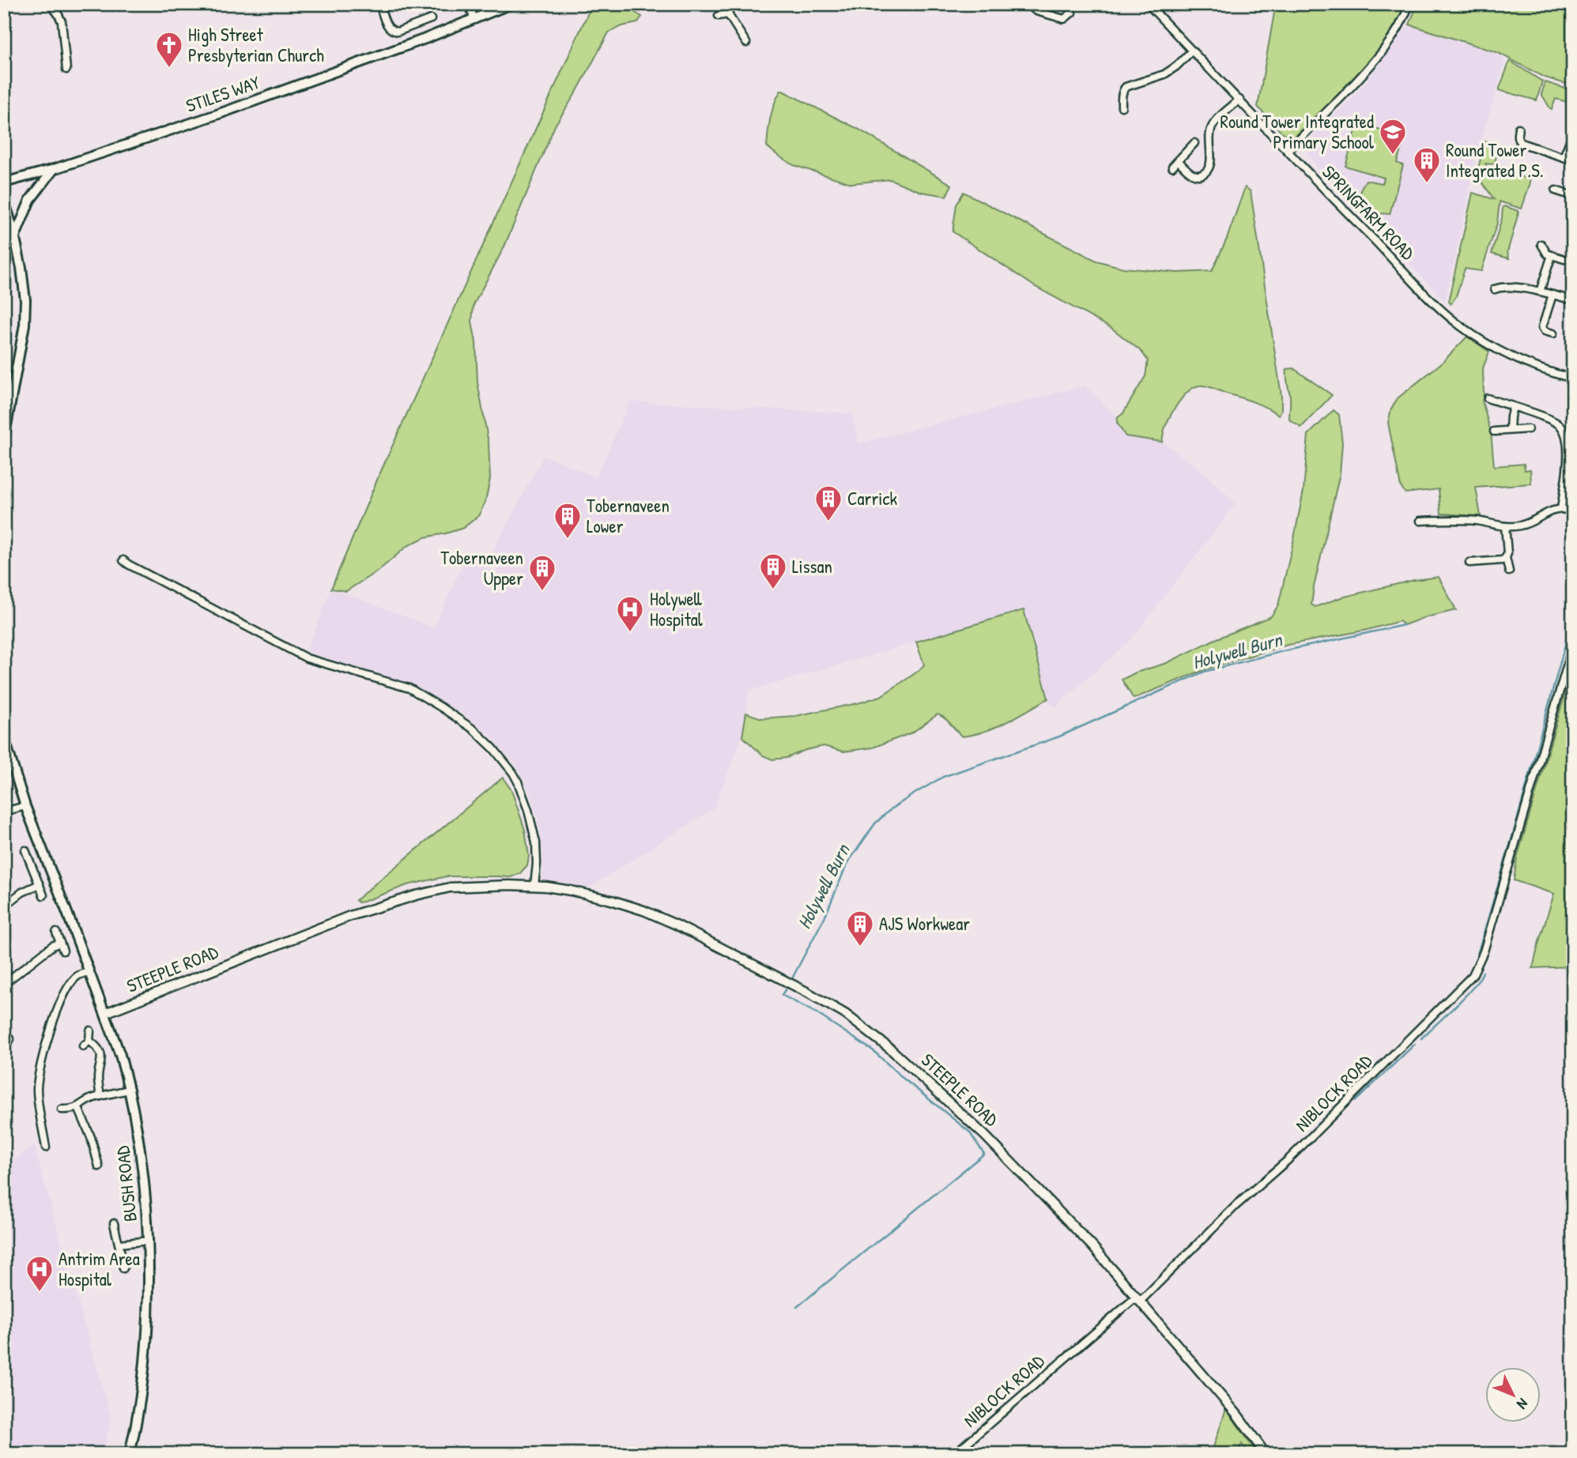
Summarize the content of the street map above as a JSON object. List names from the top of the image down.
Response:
{
  "streets": {
    "main road": ["STILES WAY", "BUSH ROAD"],
    "street": ["SPRINGFARM ROAD", "STEEPLE ROAD", "NIBLOCK ROAD"]
  },
  "crossings": [
    ["STEEPLE ROAD", "NIBLOCK ROAD"],
    ["STEEPLE ROAD", "BUSH ROAD"]
  ],
  "water": ["Holywell Burn"],
  "places": {
    "church": ["High Street Presbyterian Church"],
    "school or university": ["Round Tower Integrated Primary School"],
    "building": [
      "Round Tower Integrated P.S.",
      "Carrick",
      "Tobernaveen Lower",
      "Lissan",
      "Tobernaveen Upper",
      "AJS Workwear"
    ],
    "hospital": ["Holywell Hospital", "Antrim Area Hospital"]
  },
  "north": "bottom right"
}
